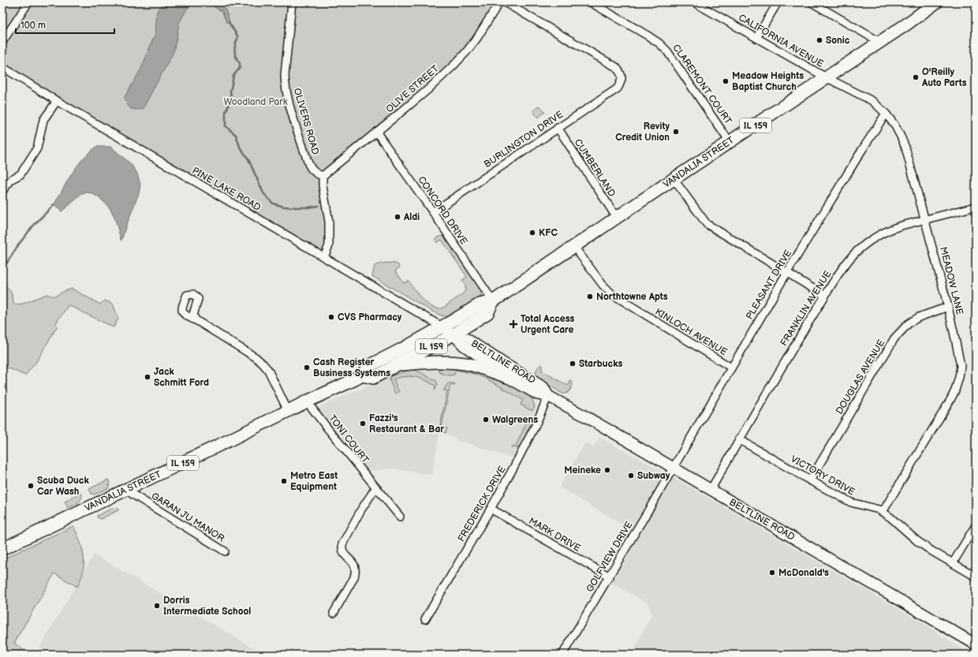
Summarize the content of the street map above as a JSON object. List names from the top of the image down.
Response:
{
  "streets": {
    "main road": ["IL 159", "VANDALIA STREET", "BELTLINE ROAD"],
    "street": [
      "CALIFORNIA AVENUE",
      "CLAREMONT COURT",
      "OLIVE STREET",
      "OLIVERS ROAD",
      "BURLINGTON DRIVE",
      "CUMBERLAND",
      "PINE LAKE ROAD",
      "CONCORD DRIVE",
      "MEADOW LANE",
      "PLEASANT DRIVE",
      "FRANKLIN AVENUE",
      "KINLOCH AVENUE",
      "DOUGLAS AVENUE",
      "TONI COURT",
      "VICTORY DRIVE",
      "FREDERICK DRIVE",
      "GARAN JU MANOR",
      "MARK DRIVE",
      "GOLFVIEW DRIVE"
    ]
  },
  "crossings": [
    ["CALIFORNIA AVENUE", "VANDALIA STREET"],
    ["CALIFORNIA AVENUE", "MEADOW LANE"],
    ["CLAREMONT COURT", "VANDALIA STREET"],
    ["OLIVE STREET", "OLIVERS ROAD"],
    ["OLIVE STREET", "CONCORD DRIVE"],
    ["BURLINGTON DRIVE", "CUMBERLAND"],
    ["BURLINGTON DRIVE", "CONCORD DRIVE"],
    ["VANDALIA STREET", "CUMBERLAND"],
    ["VANDALIA STREET", "PINE LAKE ROAD"],
    ["VANDALIA STREET", "CONCORD DRIVE"],
    ["VANDALIA STREET", "MEADOW LANE"],
    ["VANDALIA STREET", "KINLOCH AVENUE"],
    ["VANDALIA STREET", "BELTLINE ROAD"],
    ["VANDALIA STREET", "TONI COURT"],
    ["VANDALIA STREET", "GARAN JU MANOR"],
    ["PINE LAKE ROAD", "BELTLINE ROAD"],
    ["MEADOW LANE", "PLEASANT DRIVE"],
    ["MEADOW LANE", "FRANKLIN AVENUE"],
    ["MEADOW LANE", "DOUGLAS AVENUE"],
    ["MEADOW LANE", "VICTORY DRIVE"],
    ["PLEASANT DRIVE", "KINLOCH AVENUE"],
    ["PLEASANT DRIVE", "BELTLINE ROAD"],
    ["PLEASANT DRIVE", "GOLFVIEW DRIVE"],
    ["FRANKLIN AVENUE", "BELTLINE ROAD"],
    ["FRANKLIN AVENUE", "VICTORY DRIVE"],
    ["BELTLINE ROAD", "FREDERICK DRIVE"],
    ["BELTLINE ROAD", "GOLFVIEW DRIVE"],
    ["DOUGLAS AVENUE", "VICTORY DRIVE"],
    ["FREDERICK DRIVE", "MARK DRIVE"],
    ["MARK DRIVE", "GOLFVIEW DRIVE"]
  ],
  "parks": ["Woodland Park"],
  "places": {
    "other": [
      "Sonic",
      "O'Reilly Auto Parts",
      "Meadow Heights Baptist Church",
      "Revity Credit Union",
      "Aldi",
      "KFC",
      "Northtowne Apts",
      "CVS Pharmacy",
      "Starbucks",
      "Cash Register Business Systems",
      "Jack Schmitt Ford",
      "Walgreens",
      "Fazzi's Restaurant & Bar",
      "Meineke",
      "Subway",
      "Metro East Equipment",
      "Scuba Duck Car Wash",
      "McDonald's",
      "Dorris Intermediate School"
    ],
    "health": ["Total Access Urgent Care"]
  },
  "scale_bar": "100 m"
}
